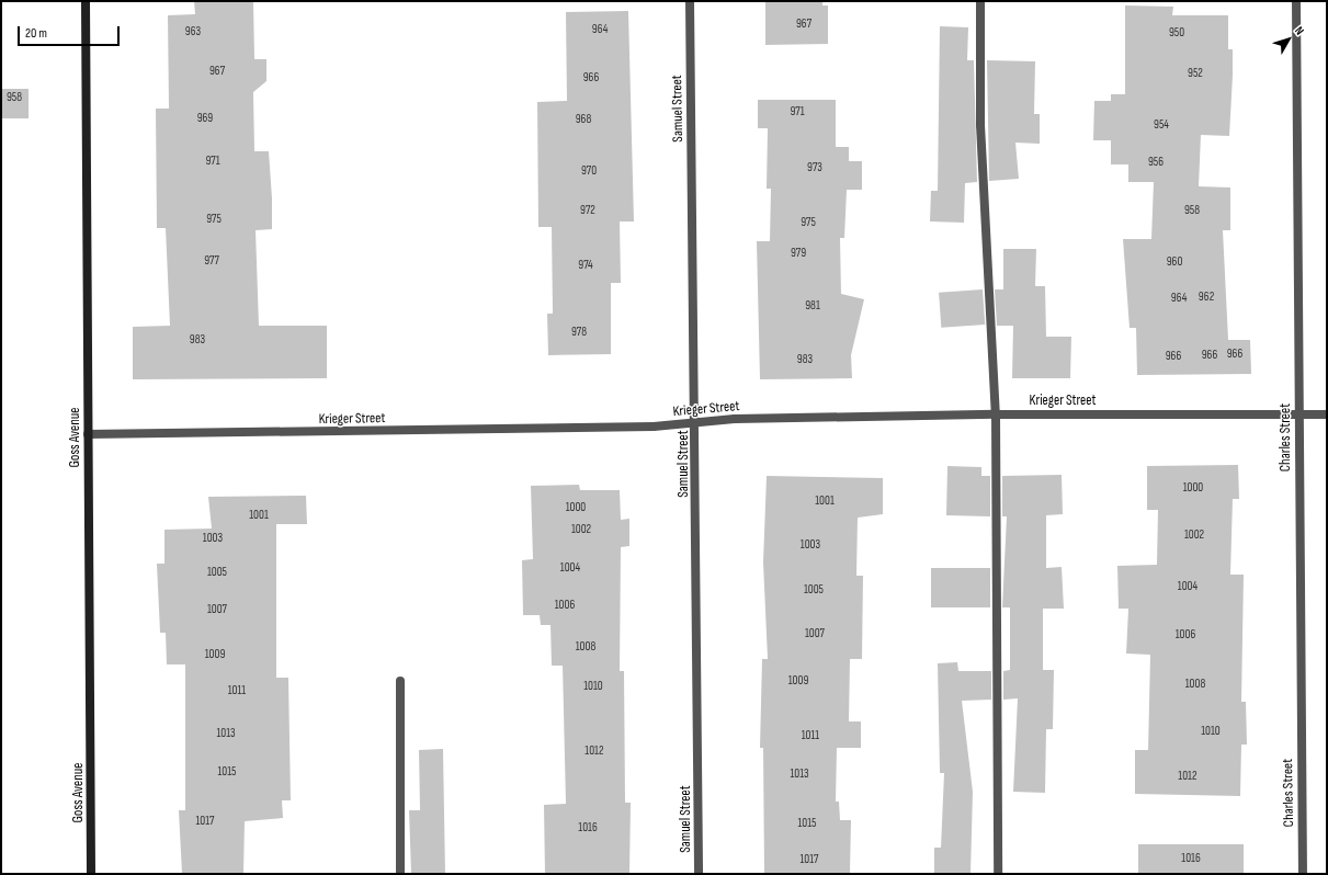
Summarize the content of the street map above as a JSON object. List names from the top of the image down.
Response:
{
  "streets": {
    "main road": ["Goss Avenue"],
    "street": ["Samuel Street", "Krieger Street", "Charles Street"]
  },
  "crossings": [
    ["Samuel Street", "Krieger Street"],
    ["Krieger Street", "Goss Avenue"],
    ["Krieger Street", "Charles Street"]
  ],
  "house_numbers": [
    "967",
    "964",
    "963",
    "950",
    "967",
    "952",
    "966",
    "958",
    "971",
    "969",
    "968",
    "954",
    "971",
    "956",
    "973",
    "970",
    "972",
    "958",
    "975",
    "975",
    "979",
    "977",
    "960",
    "974",
    "962",
    "964",
    "981",
    "978",
    "983",
    "966",
    "966",
    "966",
    "983",
    "1000",
    "1001",
    "1000",
    "1001",
    "1002",
    "1002",
    "1003",
    "1003",
    "1004",
    "1005",
    "1004",
    "1005",
    "1006",
    "1007",
    "1007",
    "1006",
    "1008",
    "1009",
    "1009",
    "1008",
    "1010",
    "1011",
    "1010",
    "1013",
    "1011",
    "1012",
    "1015",
    "1013",
    "1012",
    "1017",
    "1015",
    "1016",
    "1016",
    "1017"
  ],
  "scale_bar": "20 m",
  "north": "top right"
}
